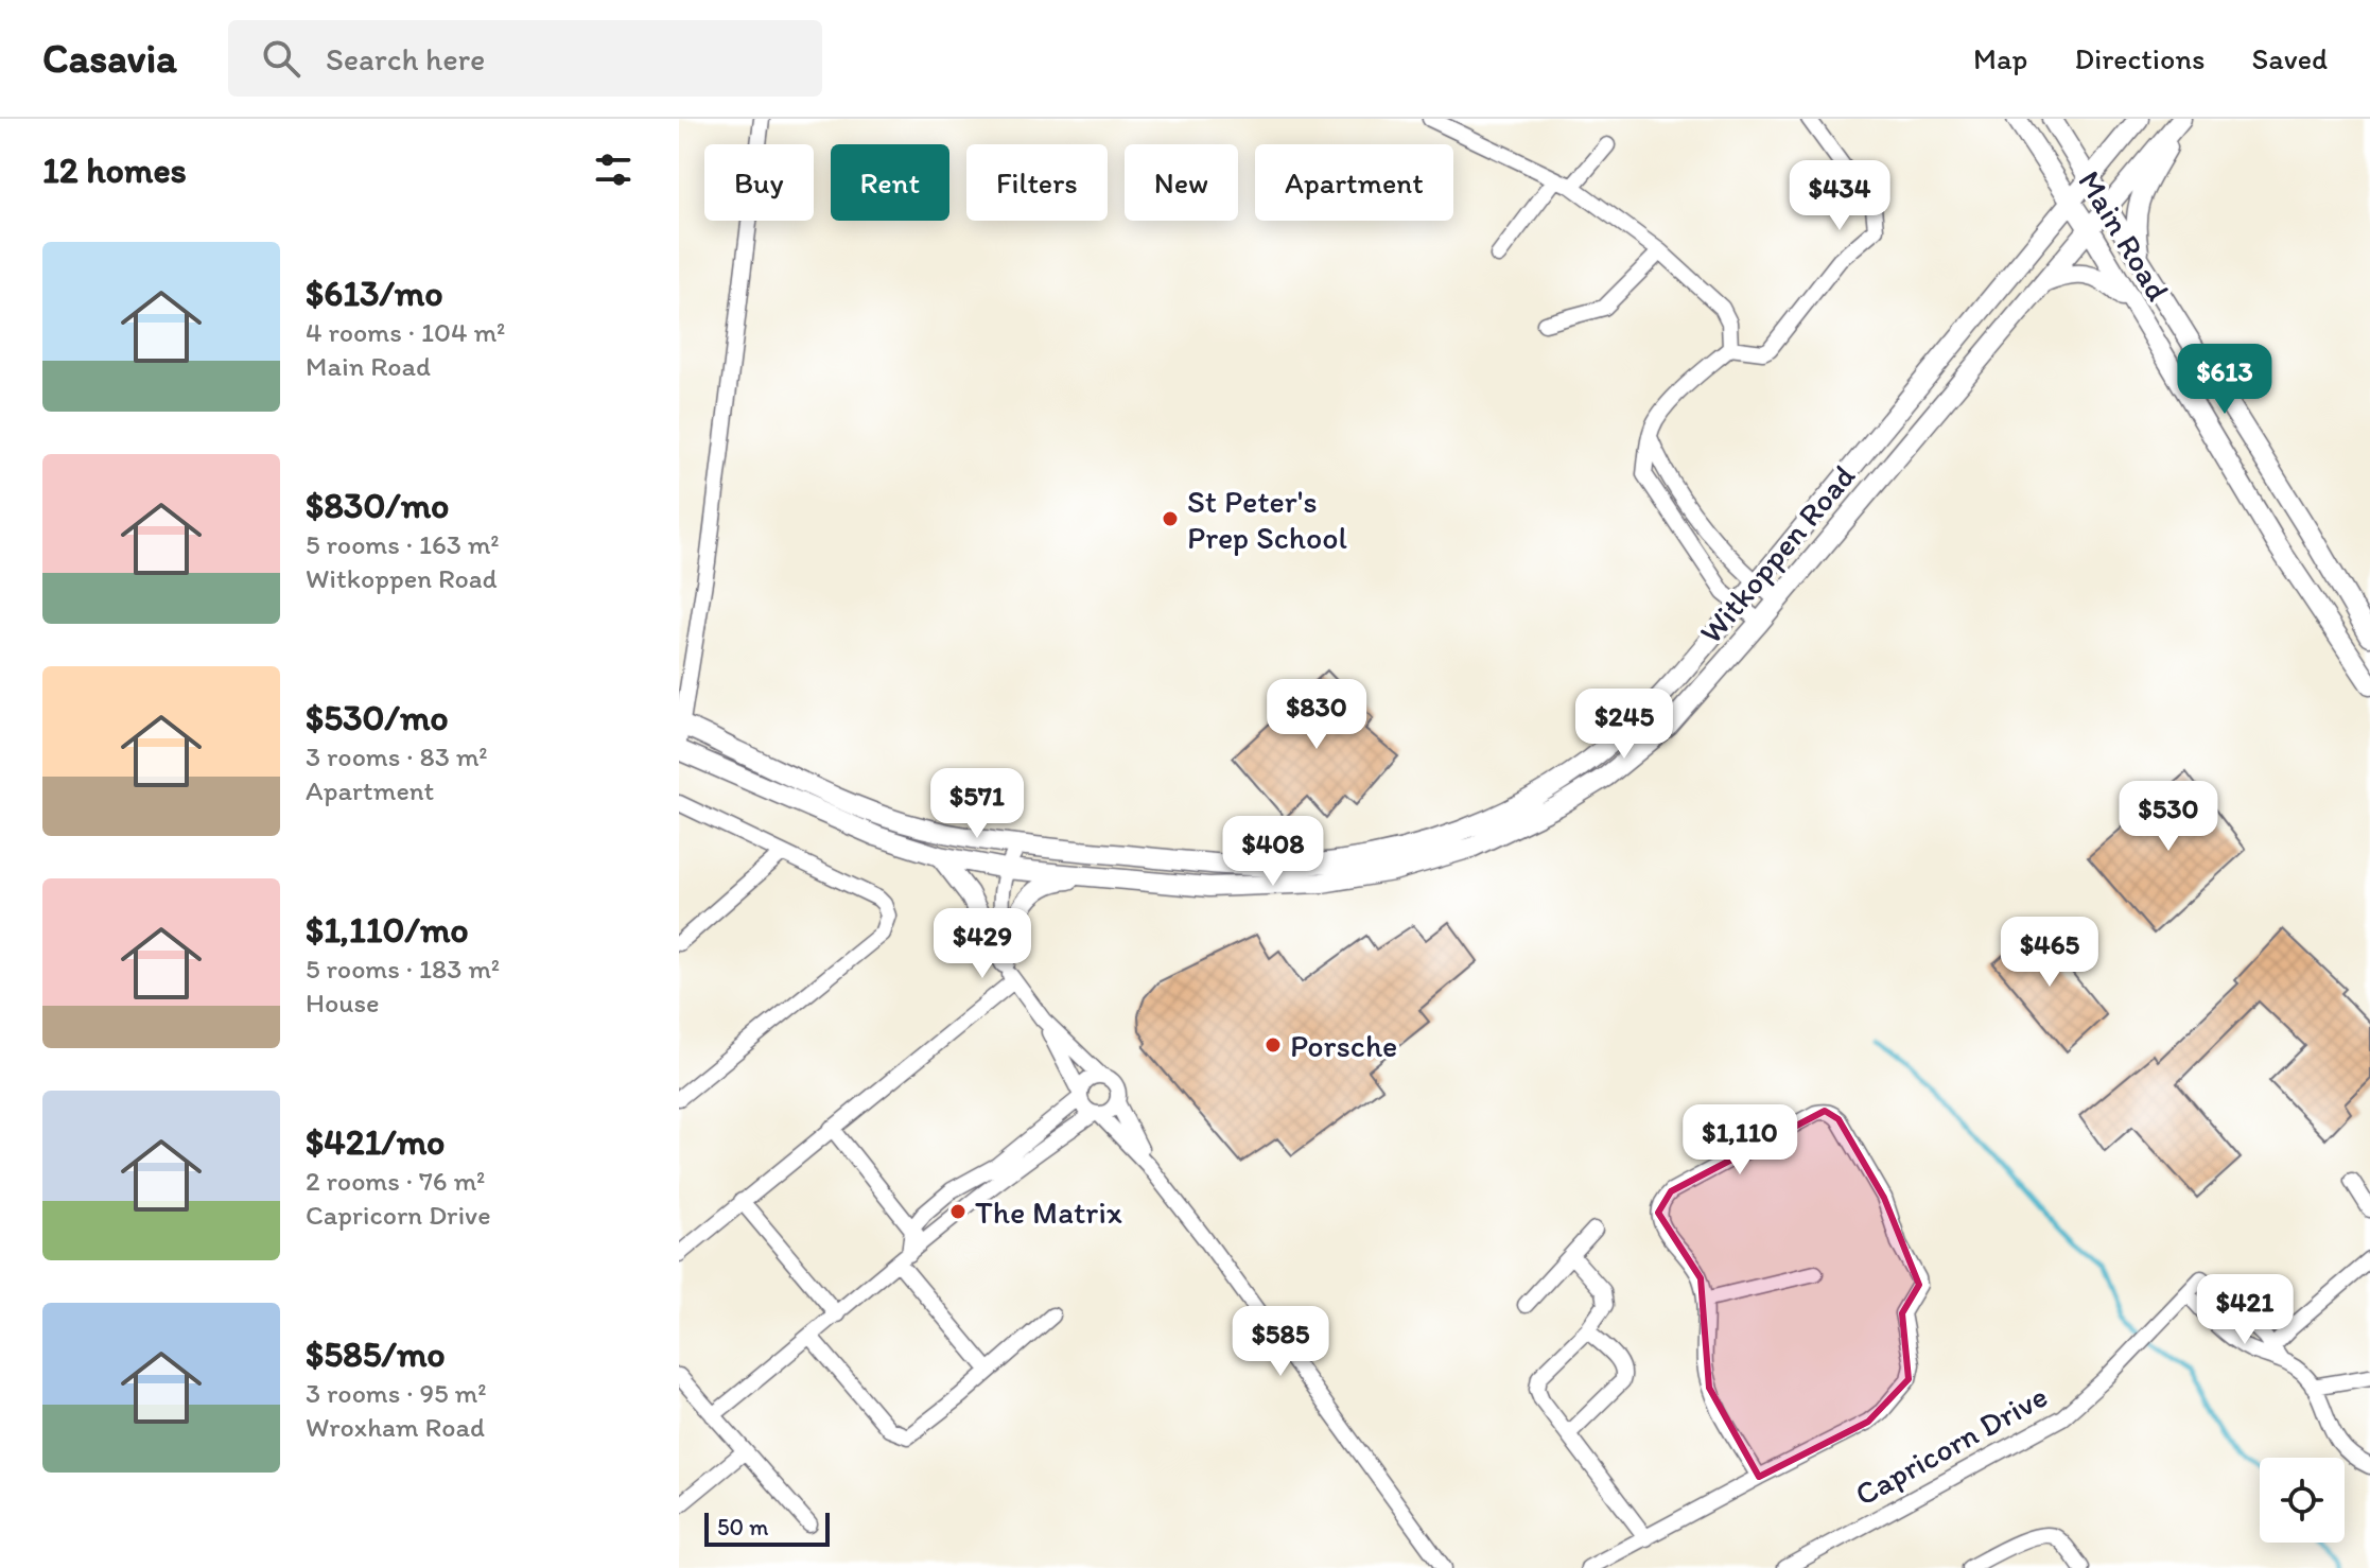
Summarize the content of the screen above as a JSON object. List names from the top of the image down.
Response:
{
  "streets": {
    "main road": ["Main Road", "Witkoppen Road"],
    "street": ["Capricorn Drive"]
  },
  "crossings": [
    ["Main Road", "Witkoppen Road"]
  ],
  "places": ["St Peter's Prep School", "Porsche", "The Matrix"],
  "scale_bar": "50 m",
  "page": {
    "header": "Casavia",
    "search": "Search here",
    "nav": ["Map", "Directions", "Saved"],
    "heading": "12 homes",
    "chip": [
      "Buy",
      "Rent",
      "Filters",
      "New",
      "Apartment"
    ],
    "price": [
      "$434",
      "$613",
      "$830",
      "$245",
      "$571",
      "$530",
      "$408",
      "$429",
      "$465",
      "$1,110",
      "$421",
      "$585"
    ],
    "list": [
      {
        "name": "$613/mo",
        "note": "4 rooms · 104 m² · Main Road"
      },
      {
        "name": "$830/mo",
        "note": "5 rooms · 163 m² · Witkoppen Road"
      },
      {
        "name": "$530/mo",
        "note": "3 rooms · 83 m² · Apartment"
      },
      {
        "name": "$1,110/mo",
        "note": "5 rooms · 183 m² · House"
      },
      {
        "name": "$421/mo",
        "note": "2 rooms · 76 m² · Capricorn Drive"
      },
      {
        "name": "$585/mo",
        "note": "3 rooms · 95 m² · Wroxham Road"
      }
    ],
    "scale": "50 m"
  }
}
